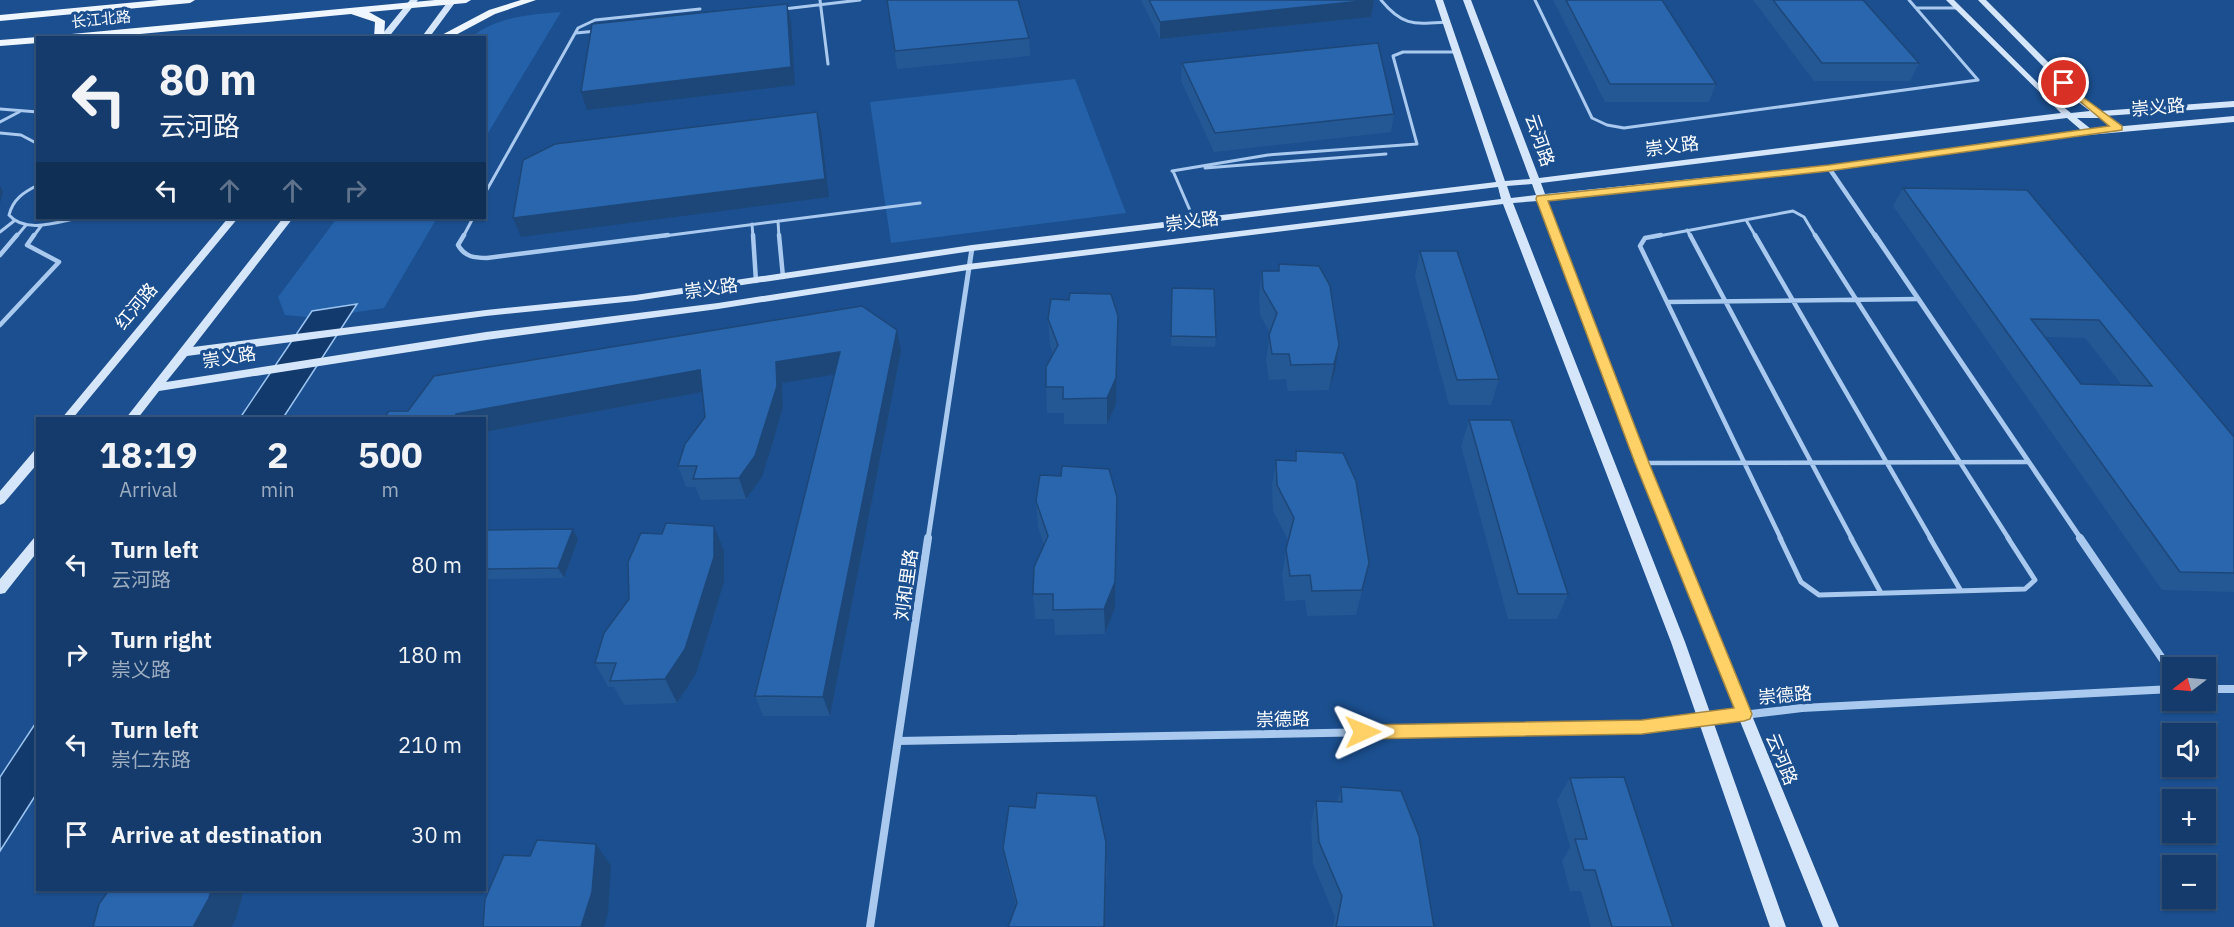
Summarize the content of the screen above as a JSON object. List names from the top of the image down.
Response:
{
  "streets": {
    "main road": ["长江北路"],
    "street": [
      "崇义路",
      "云河路",
      "红河路",
      "刘和里路",
      "崇德路"
    ]
  },
  "crossings": [
    ["崇义路", "云河路"],
    ["崇义路", "刘和里路"],
    ["云河路", "崇德路"],
    ["刘和里路", "崇德路"]
  ],
  "north": "left",
  "page": {
    "turn": ["80 m", "云河路"],
    "eta": [
      "18:19",
      "Arrival",
      "2",
      "min",
      "500",
      "m"
    ],
    "list": [
      {
        "name": "Turn left",
        "note": "云河路",
        "value": "80 m"
      },
      {
        "name": "Turn right",
        "note": "崇义路",
        "value": "180 m"
      },
      {
        "name": "Turn left",
        "note": "崇仁东路",
        "value": "210 m"
      },
      {
        "name": "Arrive at destination",
        "value": "30 m"
      }
    ],
    "map_buttons": ["+", "−"]
  }
}
